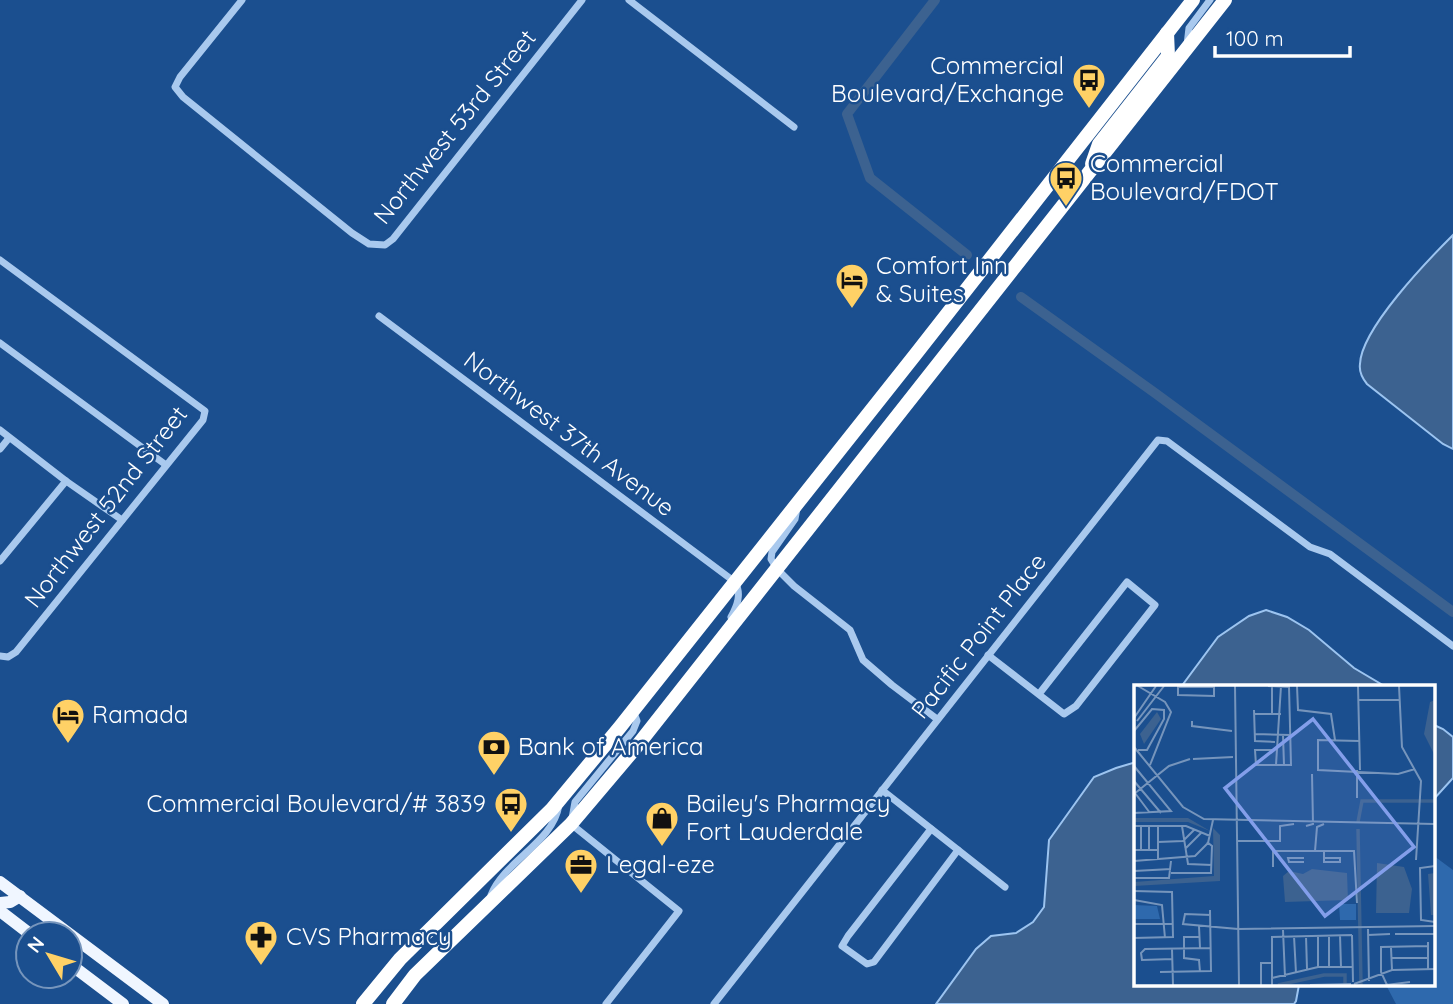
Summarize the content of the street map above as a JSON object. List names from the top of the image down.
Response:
{
  "streets": {
    "street": [
      "Northwest 53rd Street",
      "Northwest 37th Avenue",
      "Northwest 52nd Street",
      "Pacific Point Place"
    ]
  },
  "places": {
    "bus stop": ["Commercial Boulevard/Exchange", "Commercial Boulevard/FDOT", "Commercial Boulevard/# 3839"],
    "hotel": ["Comfort Inn & Suites", "Ramada"],
    "bank": ["Bank of America"],
    "shop": ["Bailey's Pharmacy Fort Lauderdale"],
    "office": ["Legal-eze"],
    "pharmacy": ["CVS Pharmacy"]
  },
  "scale_bar": "100 m",
  "north": "top left"
}
